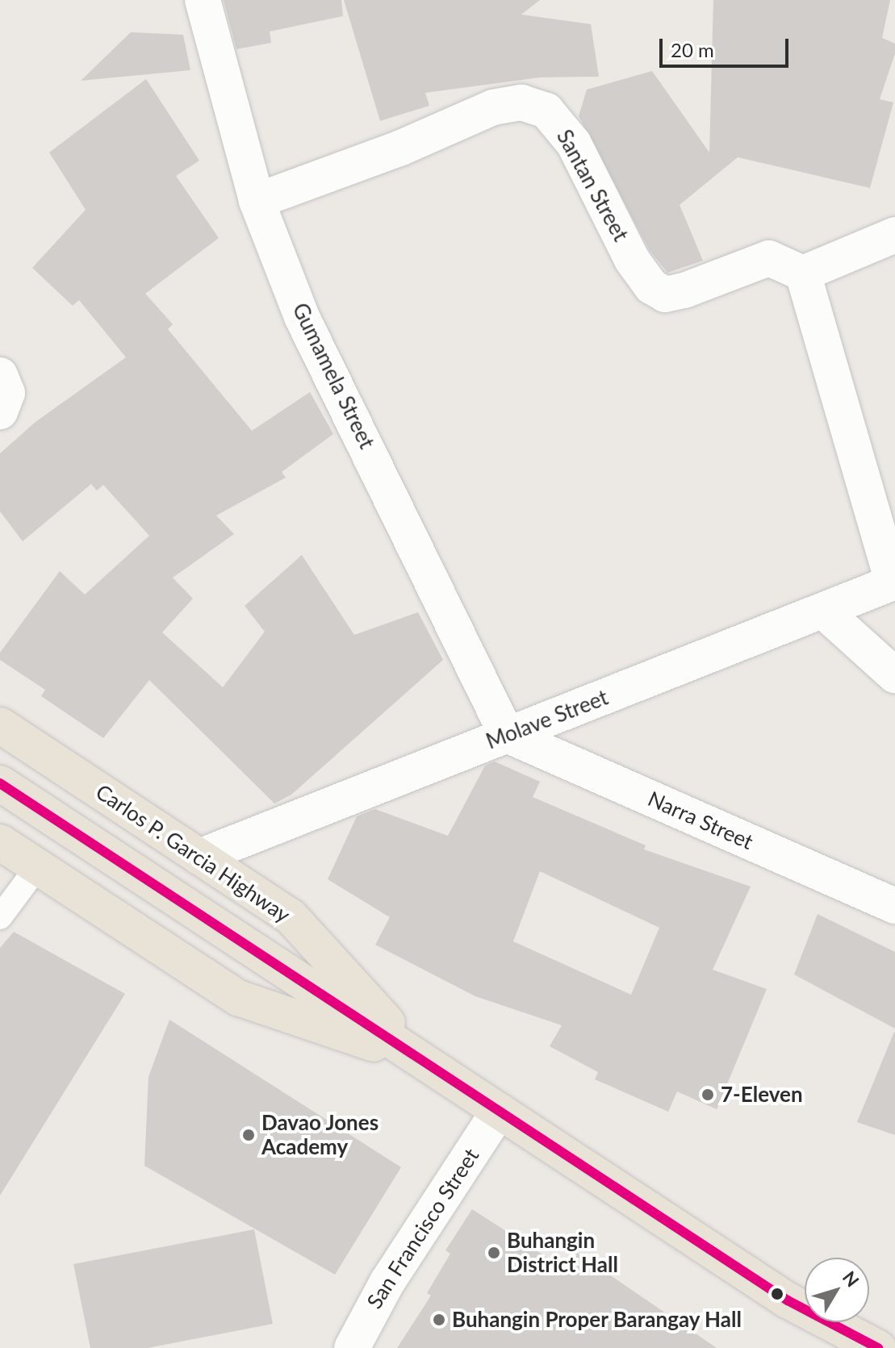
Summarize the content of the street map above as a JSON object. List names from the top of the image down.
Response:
{
  "streets": {
    "highway": ["Carlos P. Garcia Highway"],
    "street": [
      "Santan Street",
      "Gumamela Street",
      "Molave Street",
      "Narra Street",
      "San Francisco Street"
    ]
  },
  "crossings": [
    ["Santan Street", "Gumamela Street"],
    ["Gumamela Street", "Molave Street"],
    ["Gumamela Street", "Narra Street"],
    ["Molave Street", "Narra Street"],
    ["Molave Street", "Carlos P. Garcia Highway"],
    ["Carlos P. Garcia Highway", "San Francisco Street"]
  ],
  "places": [
    "7-Eleven",
    "Davao Jones Academy",
    "Buhangin District Hall",
    "Buhangin Proper Barangay Hall"
  ],
  "scale_bar": "20 m",
  "north": "top right"
}
